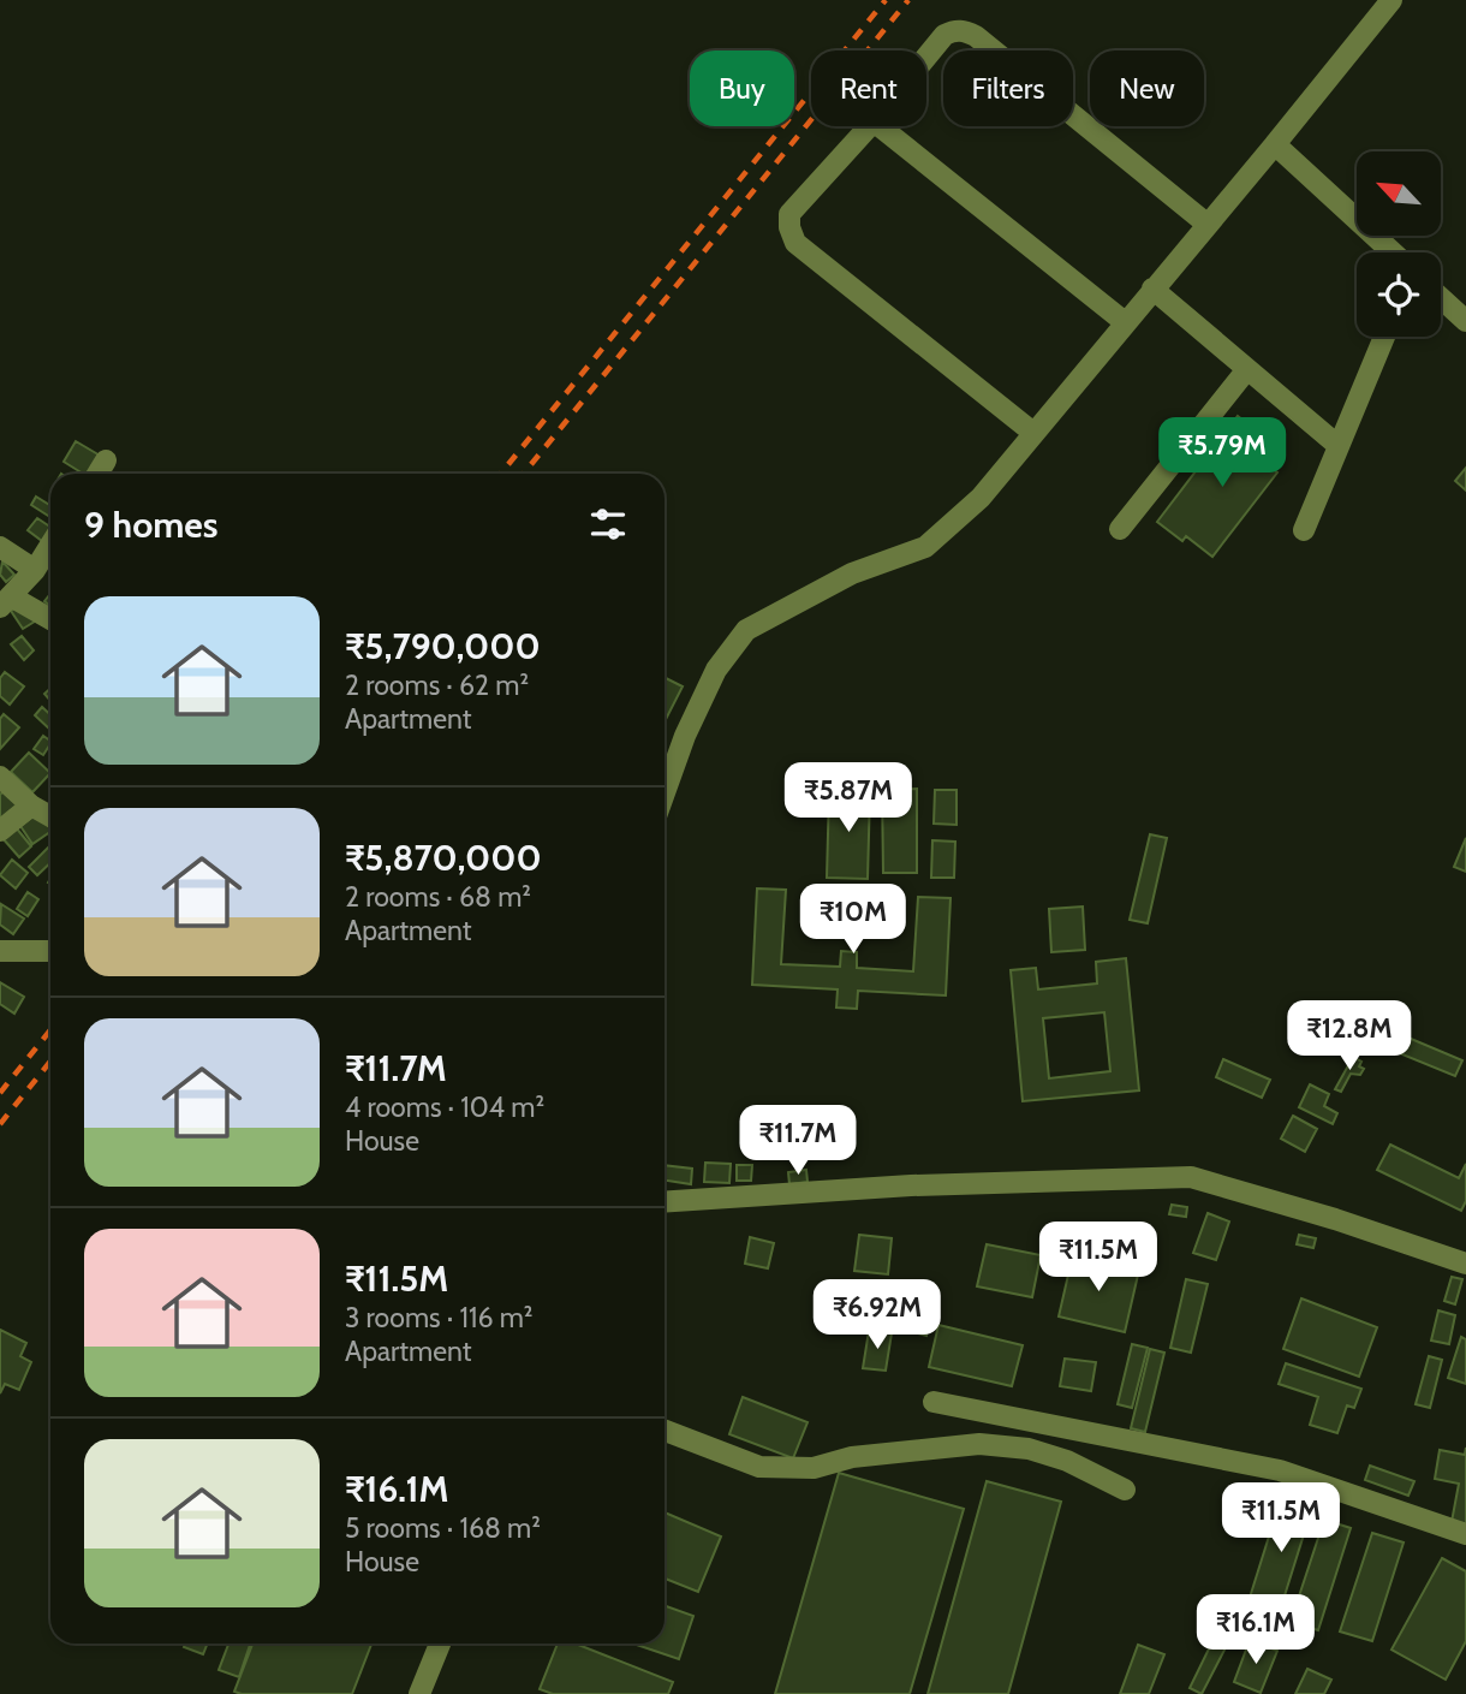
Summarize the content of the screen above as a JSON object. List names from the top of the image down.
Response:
{
  "north": "top left",
  "page": {
    "chip": [
      "Buy",
      "Rent",
      "Filters",
      "New"
    ],
    "price": [
      "₹5.79M",
      "₹5.87M",
      "₹10M",
      "₹12.8M",
      "₹11.7M",
      "₹11.5M",
      "₹6.92M",
      "₹11.5M",
      "₹16.1M"
    ],
    "heading": "9 homes",
    "list": [
      {
        "name": "₹5,790,000",
        "note": "2 rooms · 62 m² · Apartment"
      },
      {
        "name": "₹5,870,000",
        "note": "2 rooms · 68 m² · Apartment"
      },
      {
        "name": "₹11.7M",
        "note": "4 rooms · 104 m² · House"
      },
      {
        "name": "₹11.5M",
        "note": "3 rooms · 116 m² · Apartment"
      },
      {
        "name": "₹16.1M",
        "note": "5 rooms · 168 m² · House"
      }
    ]
  }
}
